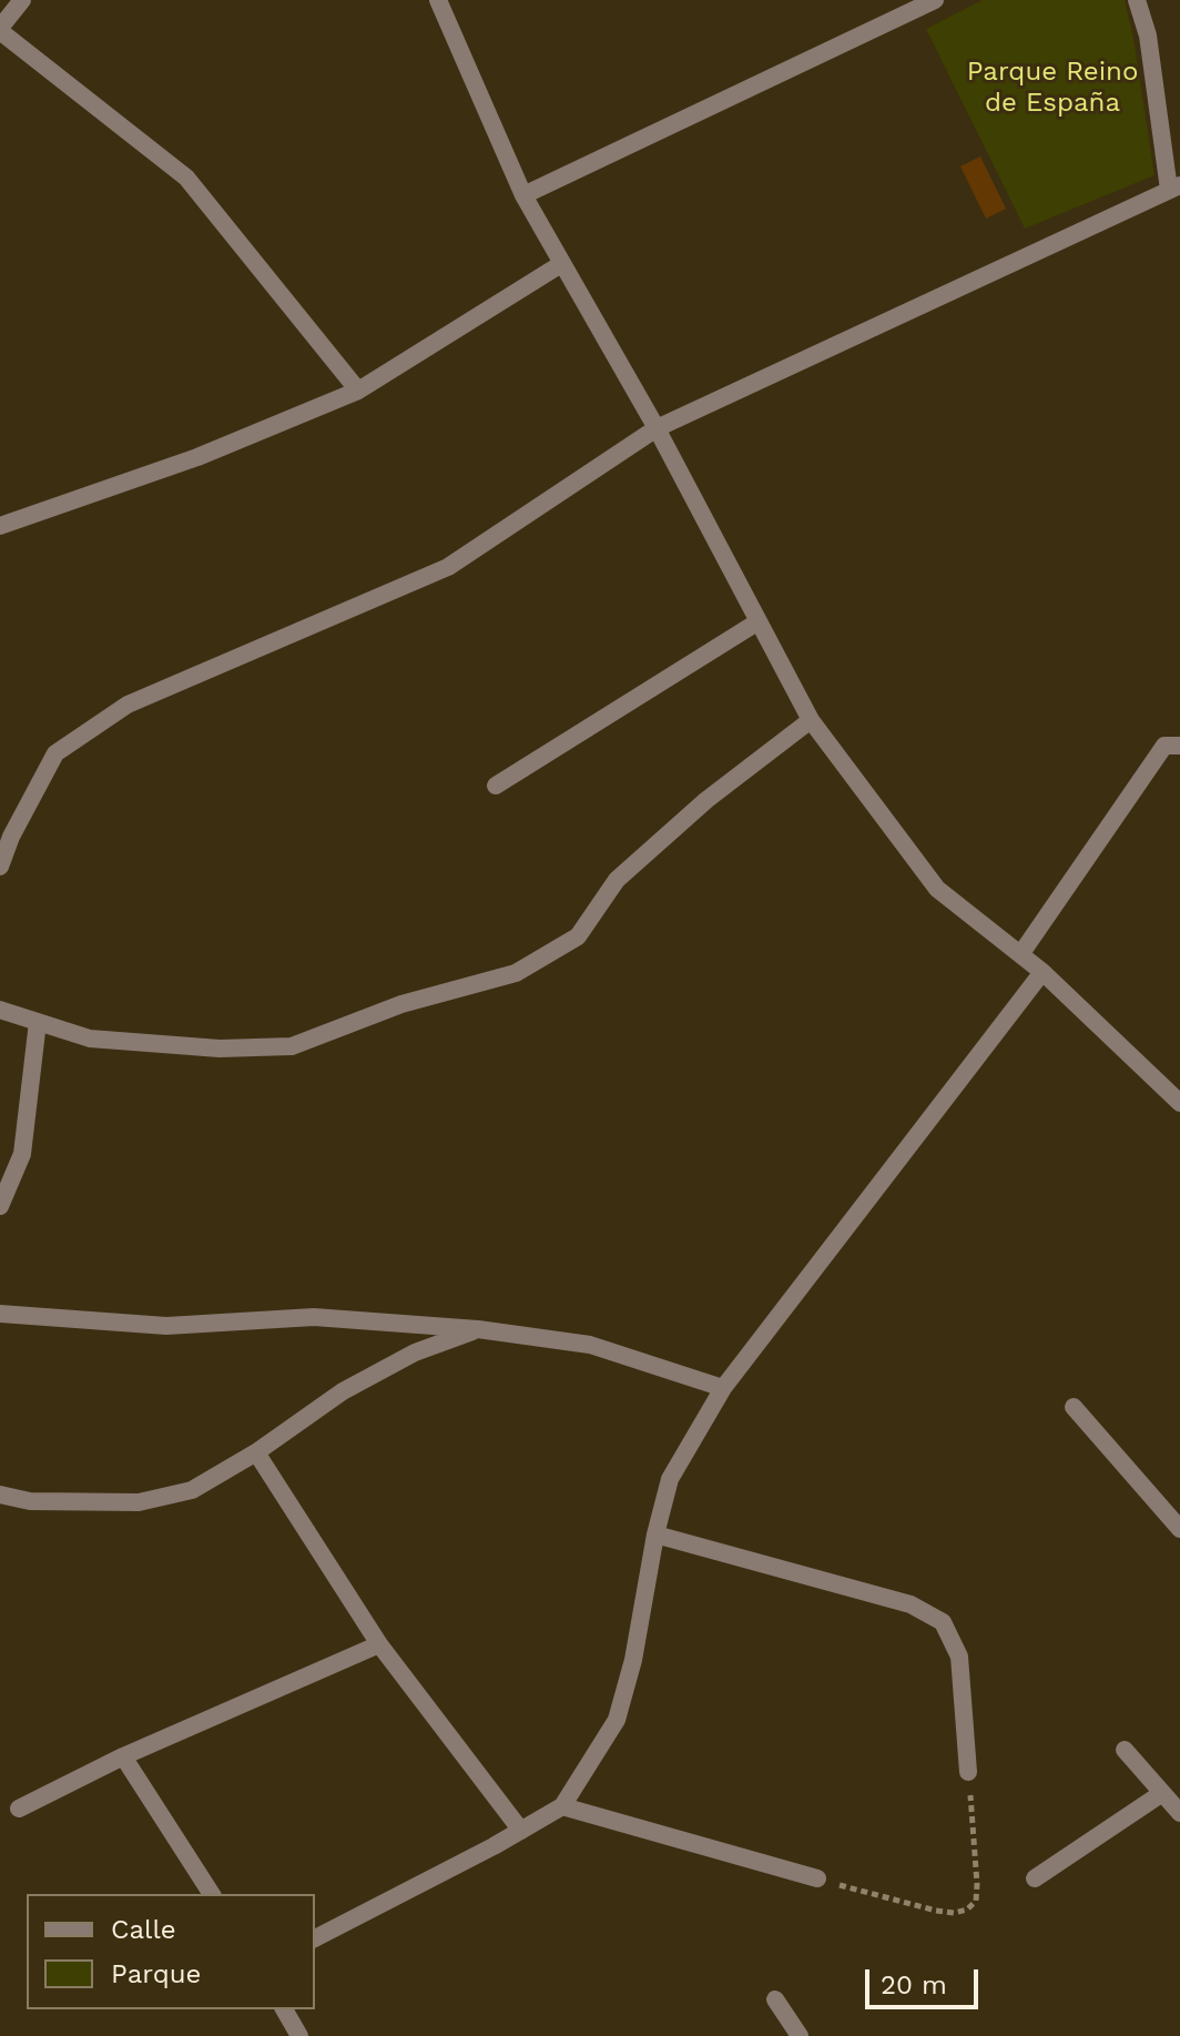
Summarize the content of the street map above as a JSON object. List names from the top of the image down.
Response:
{
  "parks": ["Parque Reino de España"],
  "legend": ["Calle", "Parque"],
  "scale_bar": "20 m"
}
